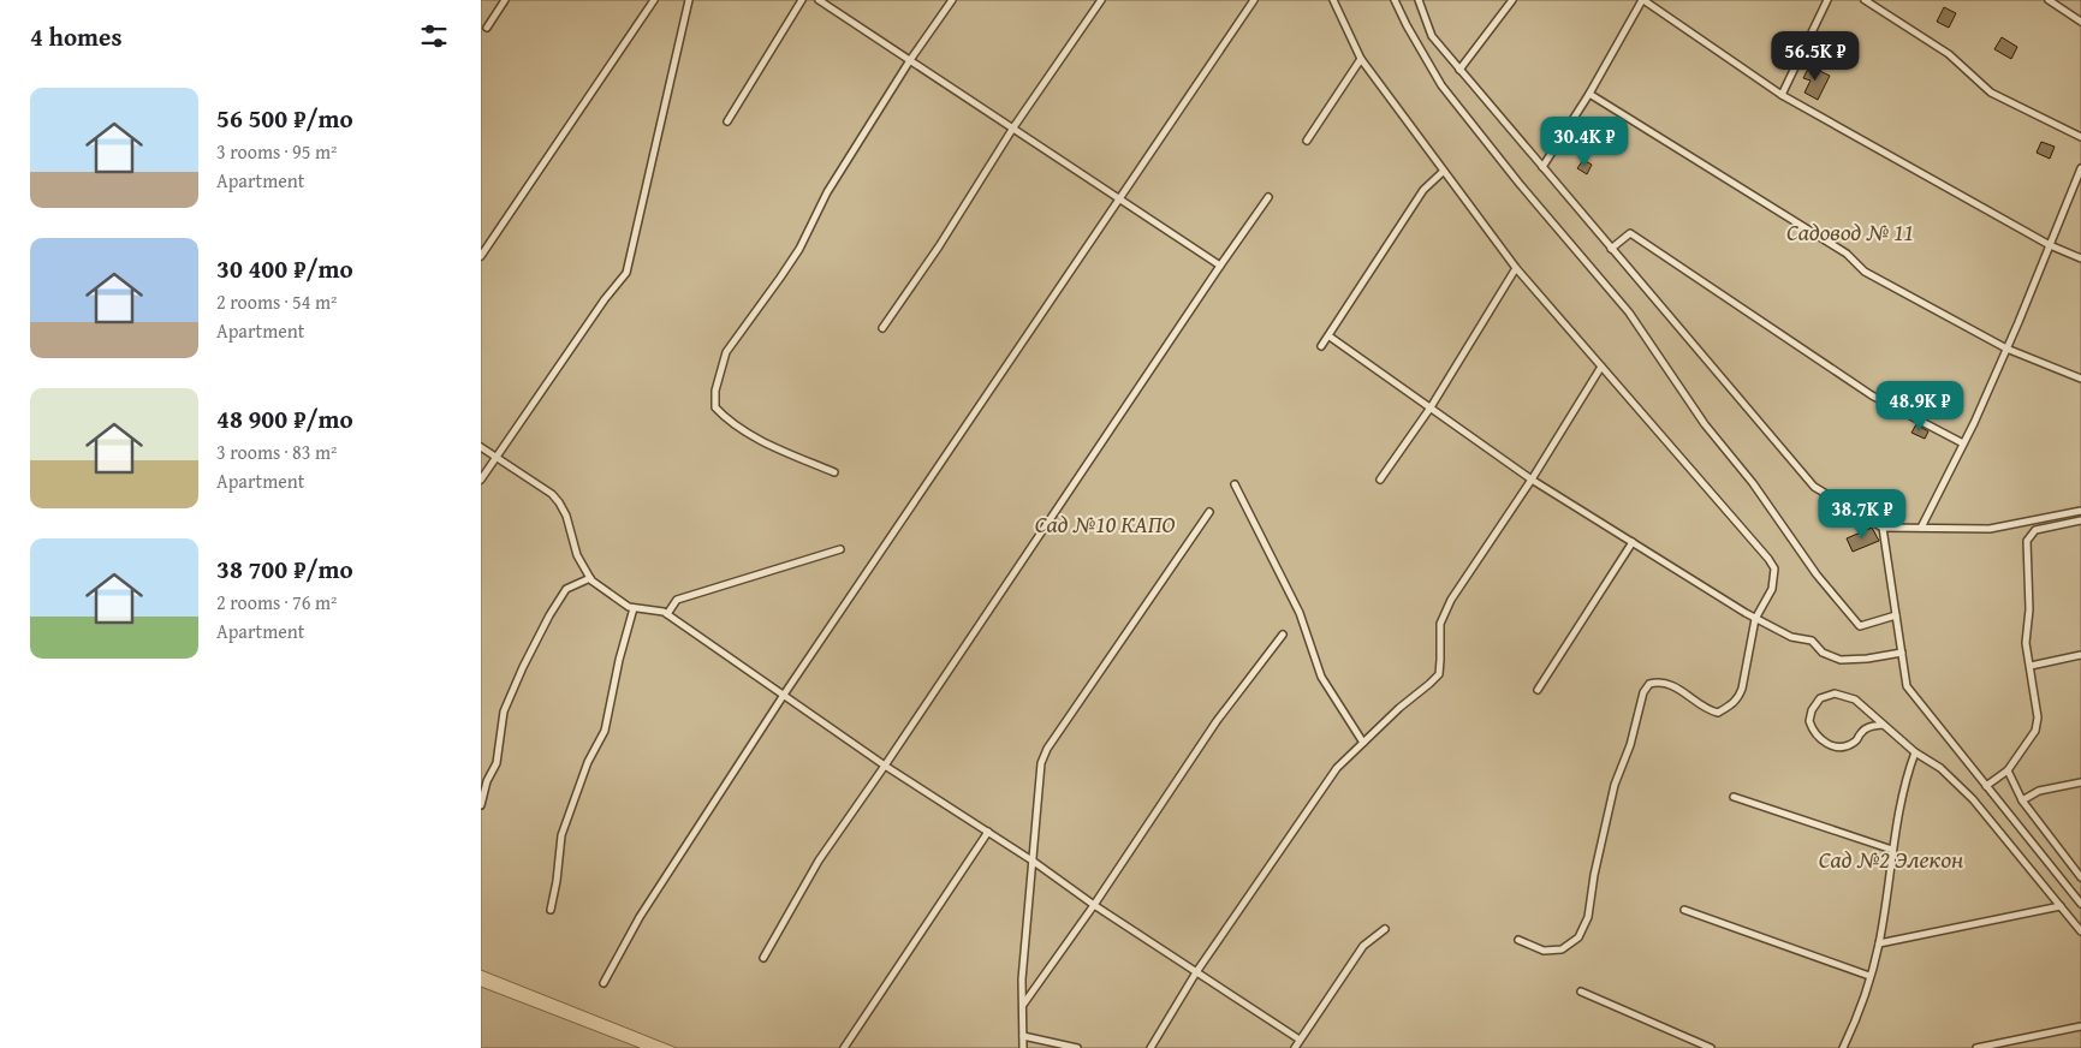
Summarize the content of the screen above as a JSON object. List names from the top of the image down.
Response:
{
  "parks": ["Садовод № 11", "Сад №10 КАПО", "Сад №2 Элекон"],
  "page": {
    "heading": "4 homes",
    "price": [
      "56.5K ₽",
      "30.4K ₽",
      "48.9K ₽",
      "38.7K ₽"
    ],
    "list": [
      {
        "name": "56 500 ₽/mo",
        "note": "3 rooms · 95 m² · Apartment"
      },
      {
        "name": "30 400 ₽/mo",
        "note": "2 rooms · 54 m² · Apartment"
      },
      {
        "name": "48 900 ₽/mo",
        "note": "3 rooms · 83 m² · Apartment"
      },
      {
        "name": "38 700 ₽/mo",
        "note": "2 rooms · 76 m² · Apartment"
      }
    ]
  }
}
